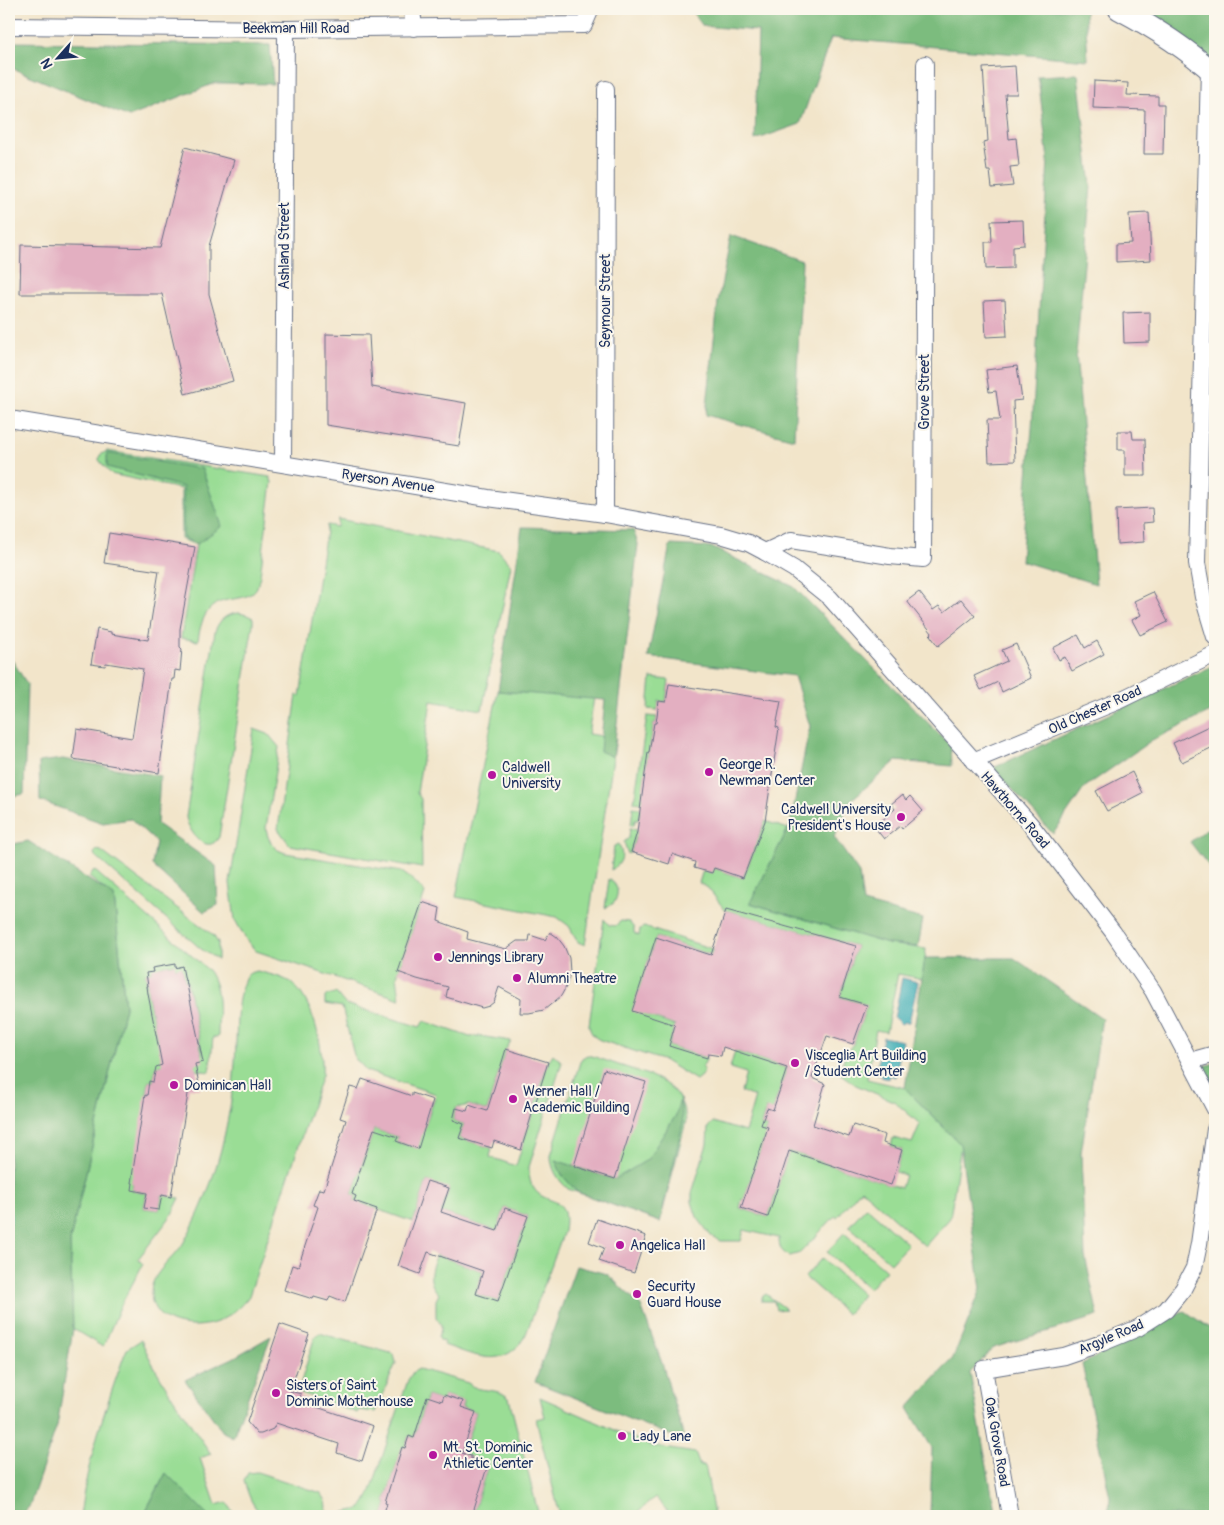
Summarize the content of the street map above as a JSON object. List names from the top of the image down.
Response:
{
  "streets": {
    "street": [
      "Beekman Hill Road",
      "Ashland Street",
      "Seymour Street",
      "Grove Street",
      "Ryerson Avenue",
      "Old Chester Road",
      "Hawthorne Road",
      "Argyle Road",
      "Oak Grove Road"
    ]
  },
  "crossings": [
    ["Beekman Hill Road", "Ashland Street"],
    ["Ashland Street", "Ryerson Avenue"],
    ["Seymour Street", "Ryerson Avenue"],
    ["Grove Street", "Ryerson Avenue"],
    ["Grove Street", "Hawthorne Road"],
    ["Ryerson Avenue", "Hawthorne Road"],
    ["Old Chester Road", "Hawthorne Road"],
    ["Argyle Road", "Oak Grove Road"]
  ],
  "places": [
    "George R. Newman Center",
    "Caldwell University",
    "Caldwell University President's House",
    "Jennings Library",
    "Alumni Theatre",
    "Visceglia Art Building / Student Center",
    "Dominican Hall",
    "Werner Hall / Academic Building",
    "Angelica Hall",
    "Security Guard House",
    "Sisters of Saint Dominic Motherhouse",
    "Lady Lane",
    "Mt. St. Dominic Athletic Center"
  ],
  "north": "bottom left"
}
